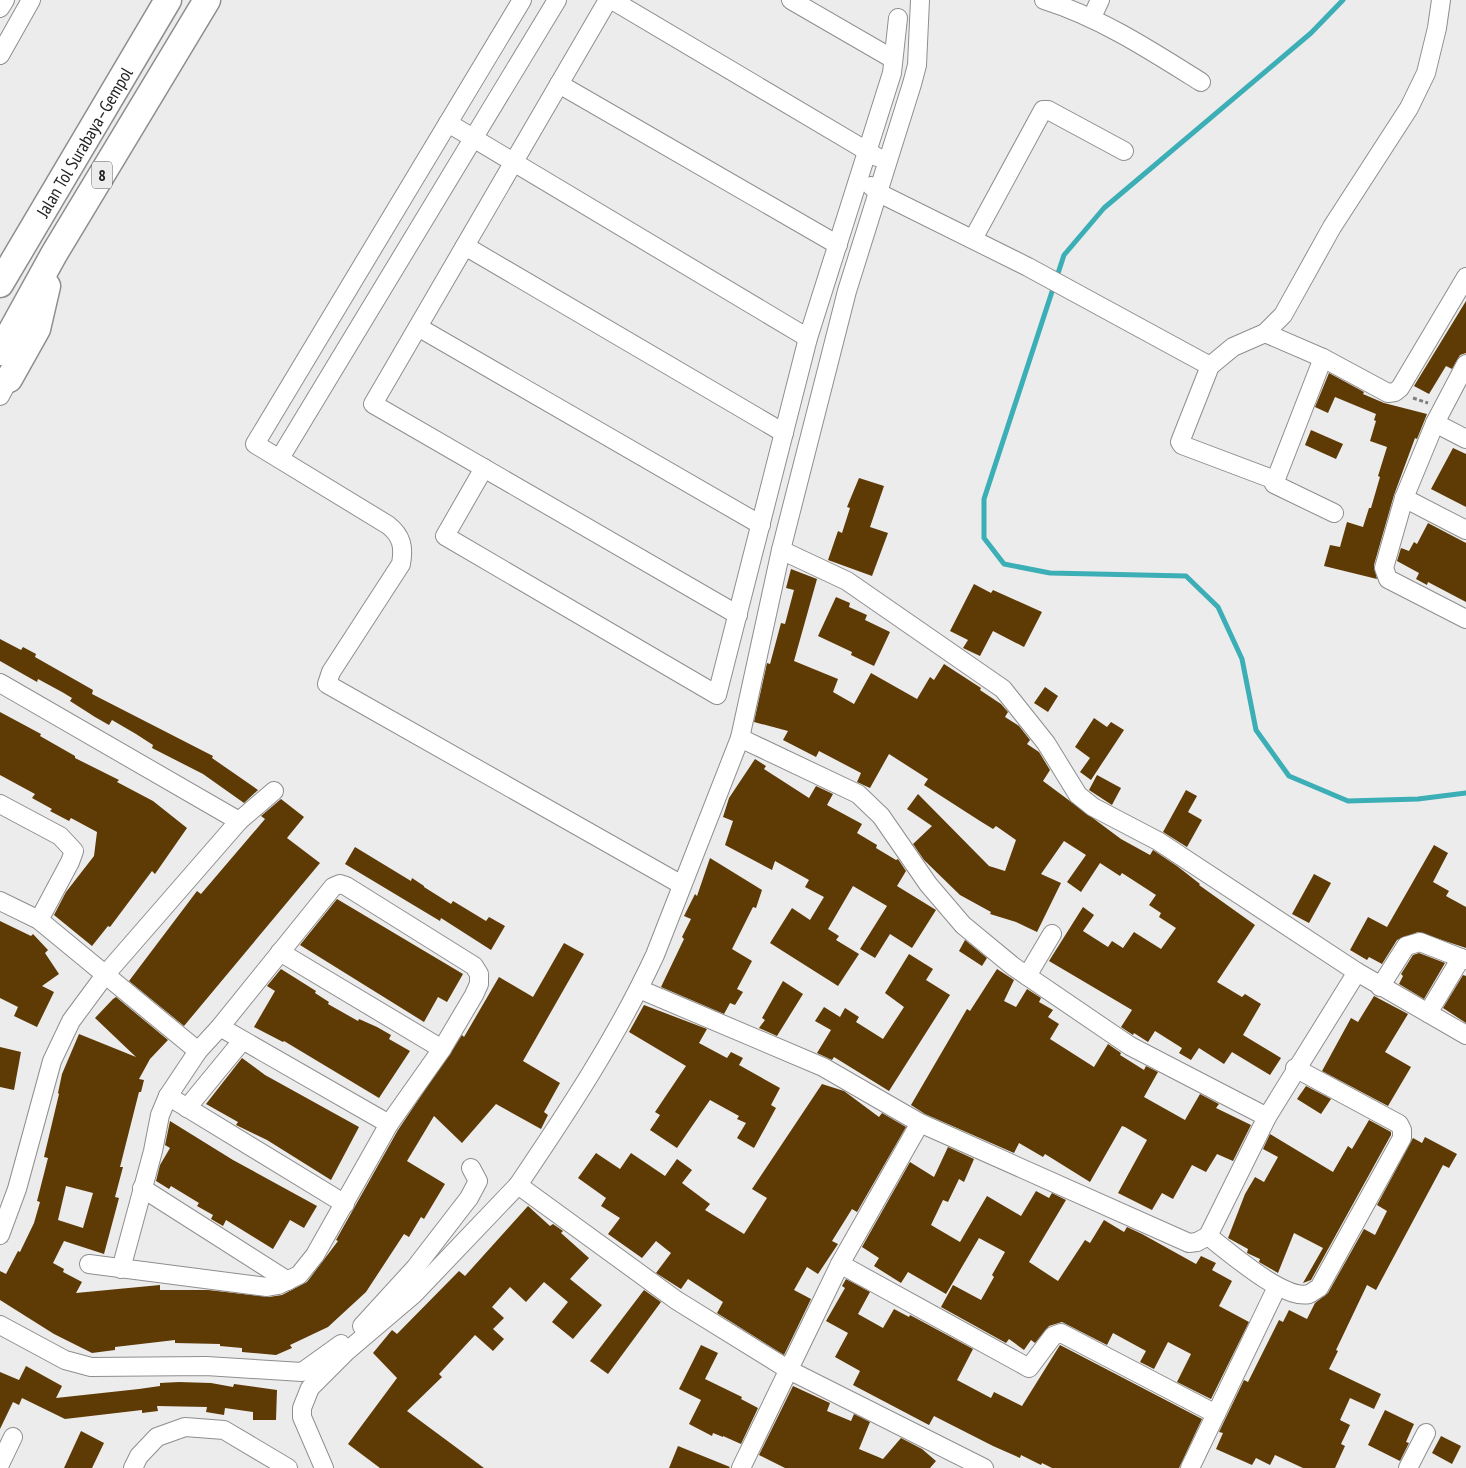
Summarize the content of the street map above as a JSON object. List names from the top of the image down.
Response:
{
  "streets": {
    "highway": ["Jalan Tol Surabaya–Gempol", "8"]
  }
}
